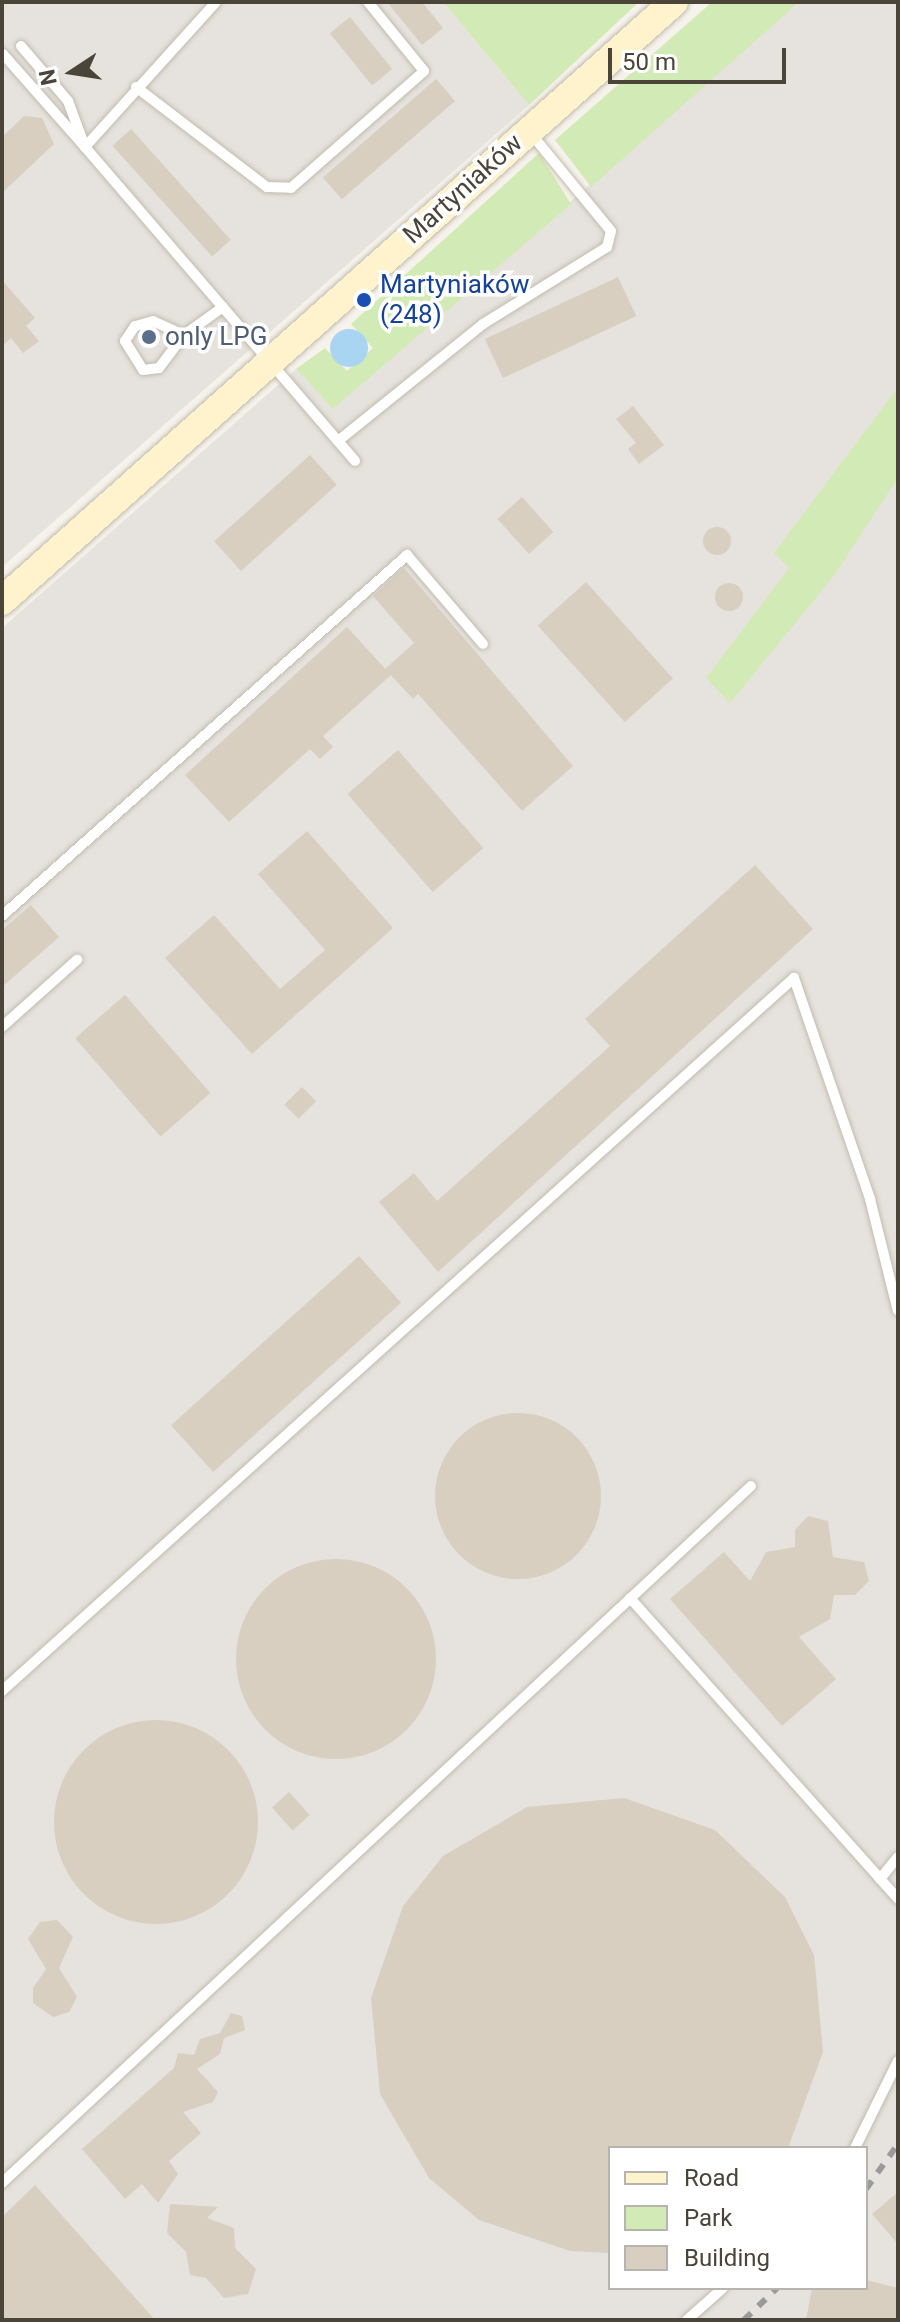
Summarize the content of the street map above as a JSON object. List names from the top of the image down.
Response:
{
  "streets": {
    "main road": ["Martyniaków"]
  },
  "places": ["Martyniaków (248)", "only LPG"],
  "legend": ["Road", "Park", "Building"],
  "scale_bar": "50 m",
  "north": "left"
}
